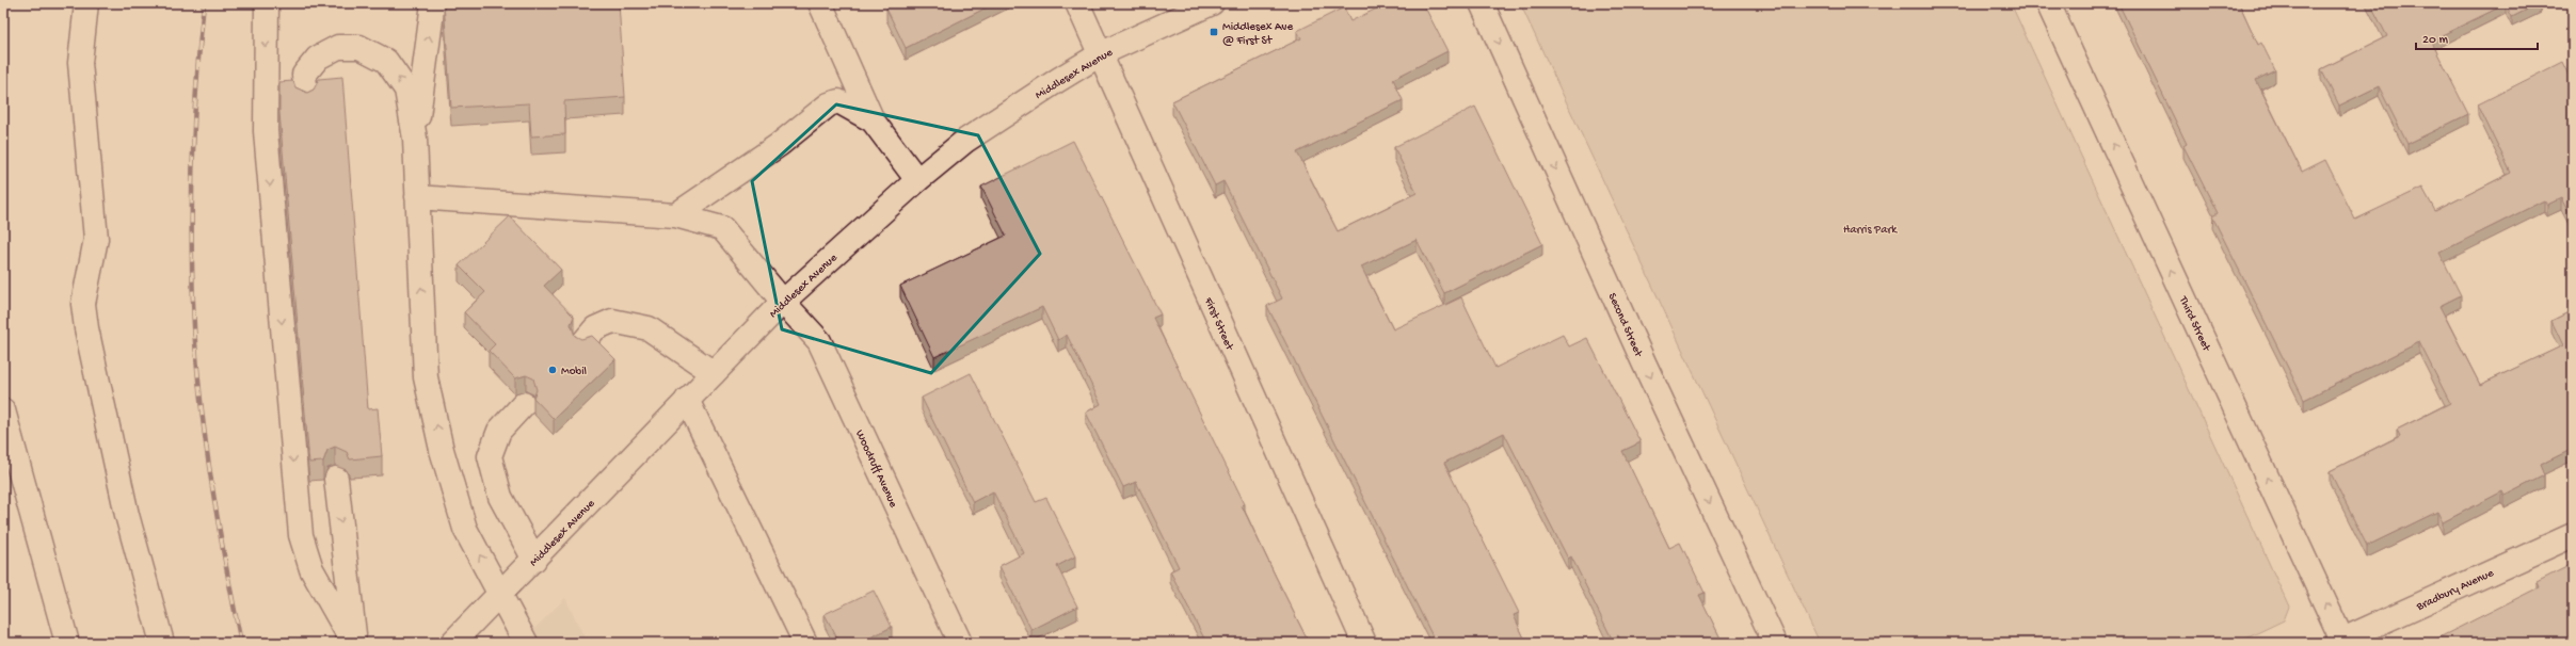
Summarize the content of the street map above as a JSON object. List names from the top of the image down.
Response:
{
  "streets": {
    "street": [
      "Middlesex Avenue",
      "First Street",
      "Third Street",
      "Second Street",
      "Woodruff Avenue",
      "Bradbury Avenue"
    ]
  },
  "crossings": [
    ["Middlesex Avenue", "First Street"],
    ["Middlesex Avenue", "Woodruff Avenue"],
    ["Third Street", "Bradbury Avenue"]
  ],
  "one_way": ["Third Street", "Second Street"],
  "parks": ["Harris Park"],
  "places": {
    "transit": ["Middlesex Ave @ First St"],
    "other": ["Mobil"]
  },
  "scale_bar": "20 m"
}
